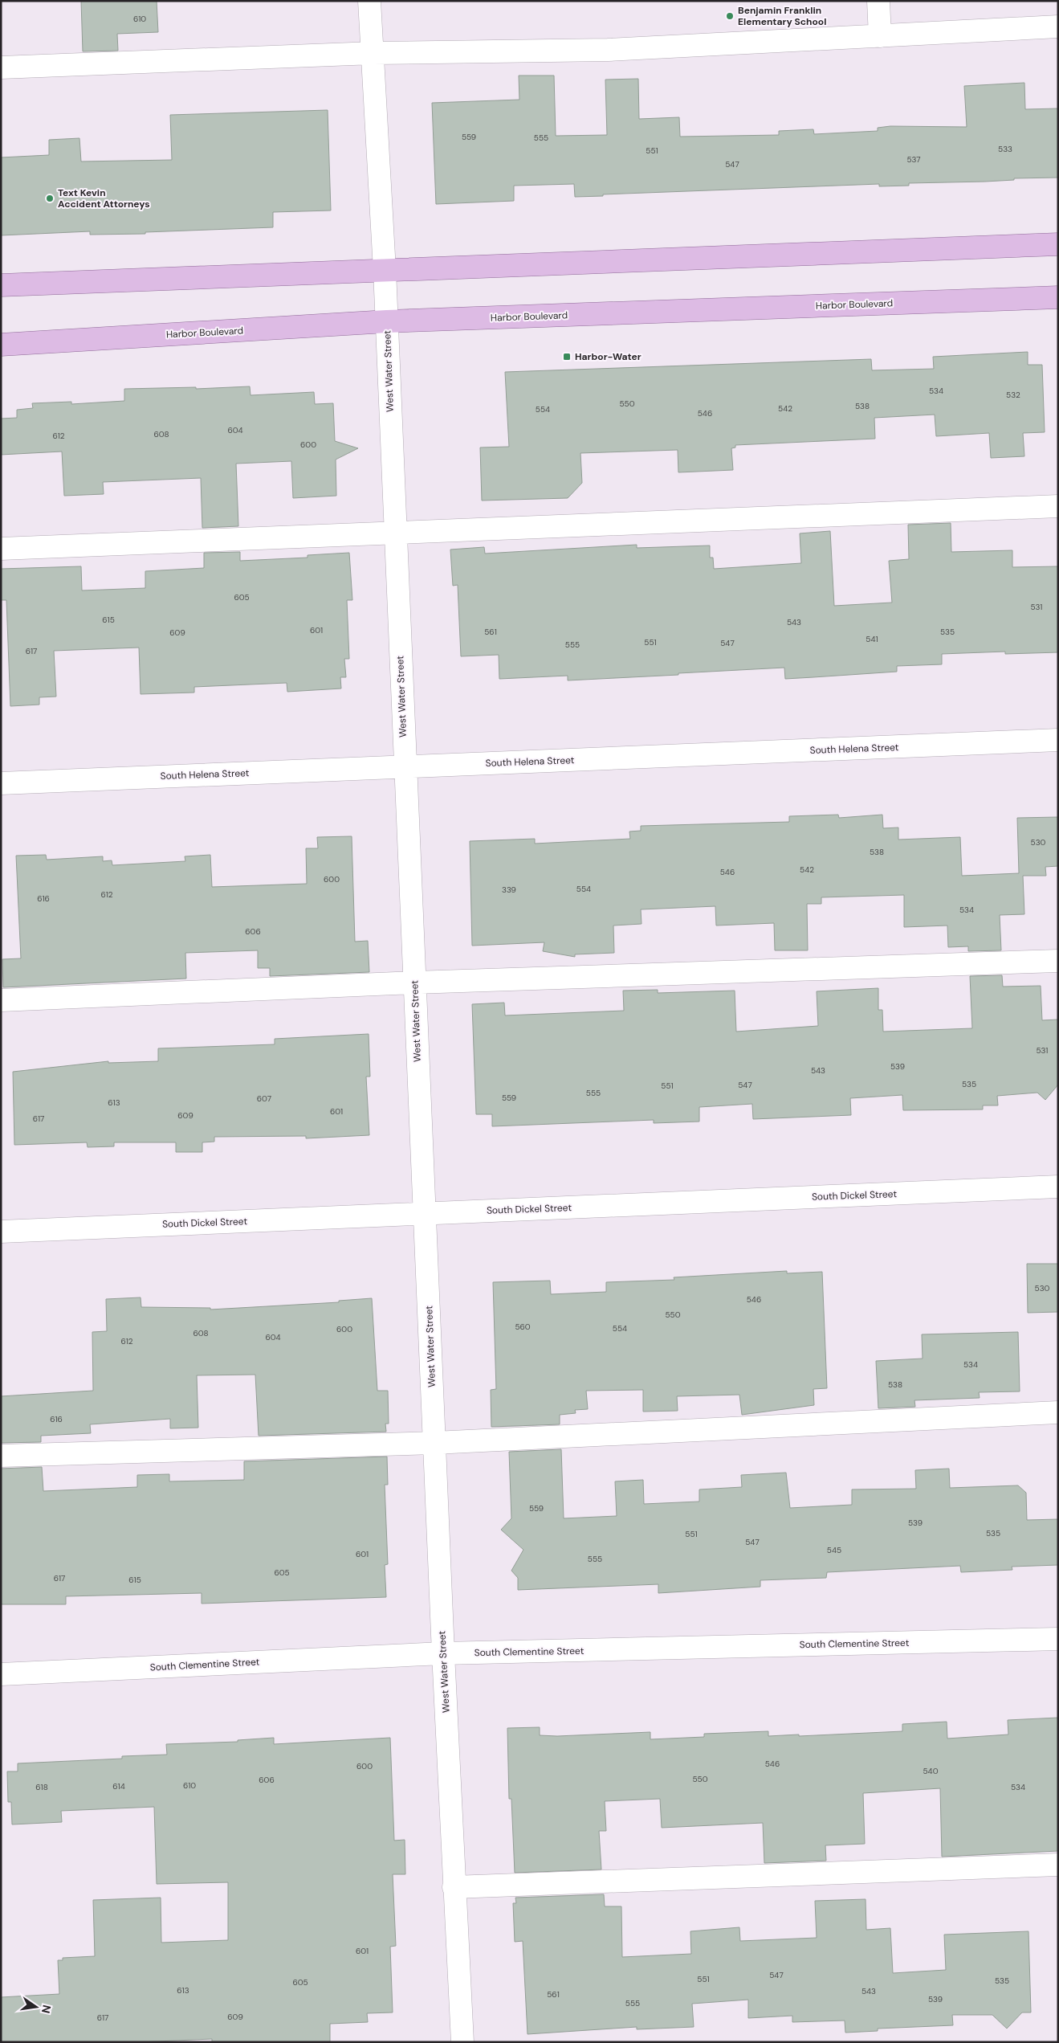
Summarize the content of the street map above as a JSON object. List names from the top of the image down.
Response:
{
  "streets": {
    "main road": ["Harbor Boulevard"],
    "street": [
      "West Water Street",
      "South Helena Street",
      "South Dickel Street",
      "South Clementine Street"
    ]
  },
  "crossings": [
    ["Harbor Boulevard", "West Water Street"],
    ["West Water Street", "South Helena Street"],
    ["West Water Street", "South Dickel Street"],
    ["West Water Street", "South Clementine Street"]
  ],
  "places": {
    "other": ["Benjamin Franklin Elementary School", "Text Kevin Accident Attorneys"],
    "transit": ["Harbor-Water"]
  },
  "house_numbers": [
    "610",
    "559",
    "555",
    "533",
    "551",
    "537",
    "547",
    "534",
    "532",
    "550",
    "538",
    "542",
    "554",
    "546",
    "604",
    "608",
    "612",
    "600",
    "605",
    "531",
    "615",
    "543",
    "601",
    "561",
    "535",
    "609",
    "541",
    "551",
    "547",
    "555",
    "617",
    "530",
    "538",
    "542",
    "546",
    "600",
    "554",
    "339",
    "612",
    "616",
    "534",
    "606",
    "531",
    "539",
    "543",
    "535",
    "547",
    "551",
    "555",
    "559",
    "607",
    "613",
    "601",
    "609",
    "617",
    "530",
    "546",
    "550",
    "560",
    "554",
    "600",
    "608",
    "604",
    "612",
    "534",
    "538",
    "616",
    "559",
    "539",
    "535",
    "551",
    "547",
    "545",
    "601",
    "555",
    "605",
    "617",
    "615",
    "546",
    "600",
    "540",
    "550",
    "606",
    "610",
    "614",
    "618",
    "534",
    "601",
    "547",
    "551",
    "535",
    "605",
    "613",
    "543",
    "561",
    "539",
    "555",
    "609",
    "617"
  ],
  "north": "right"
}
